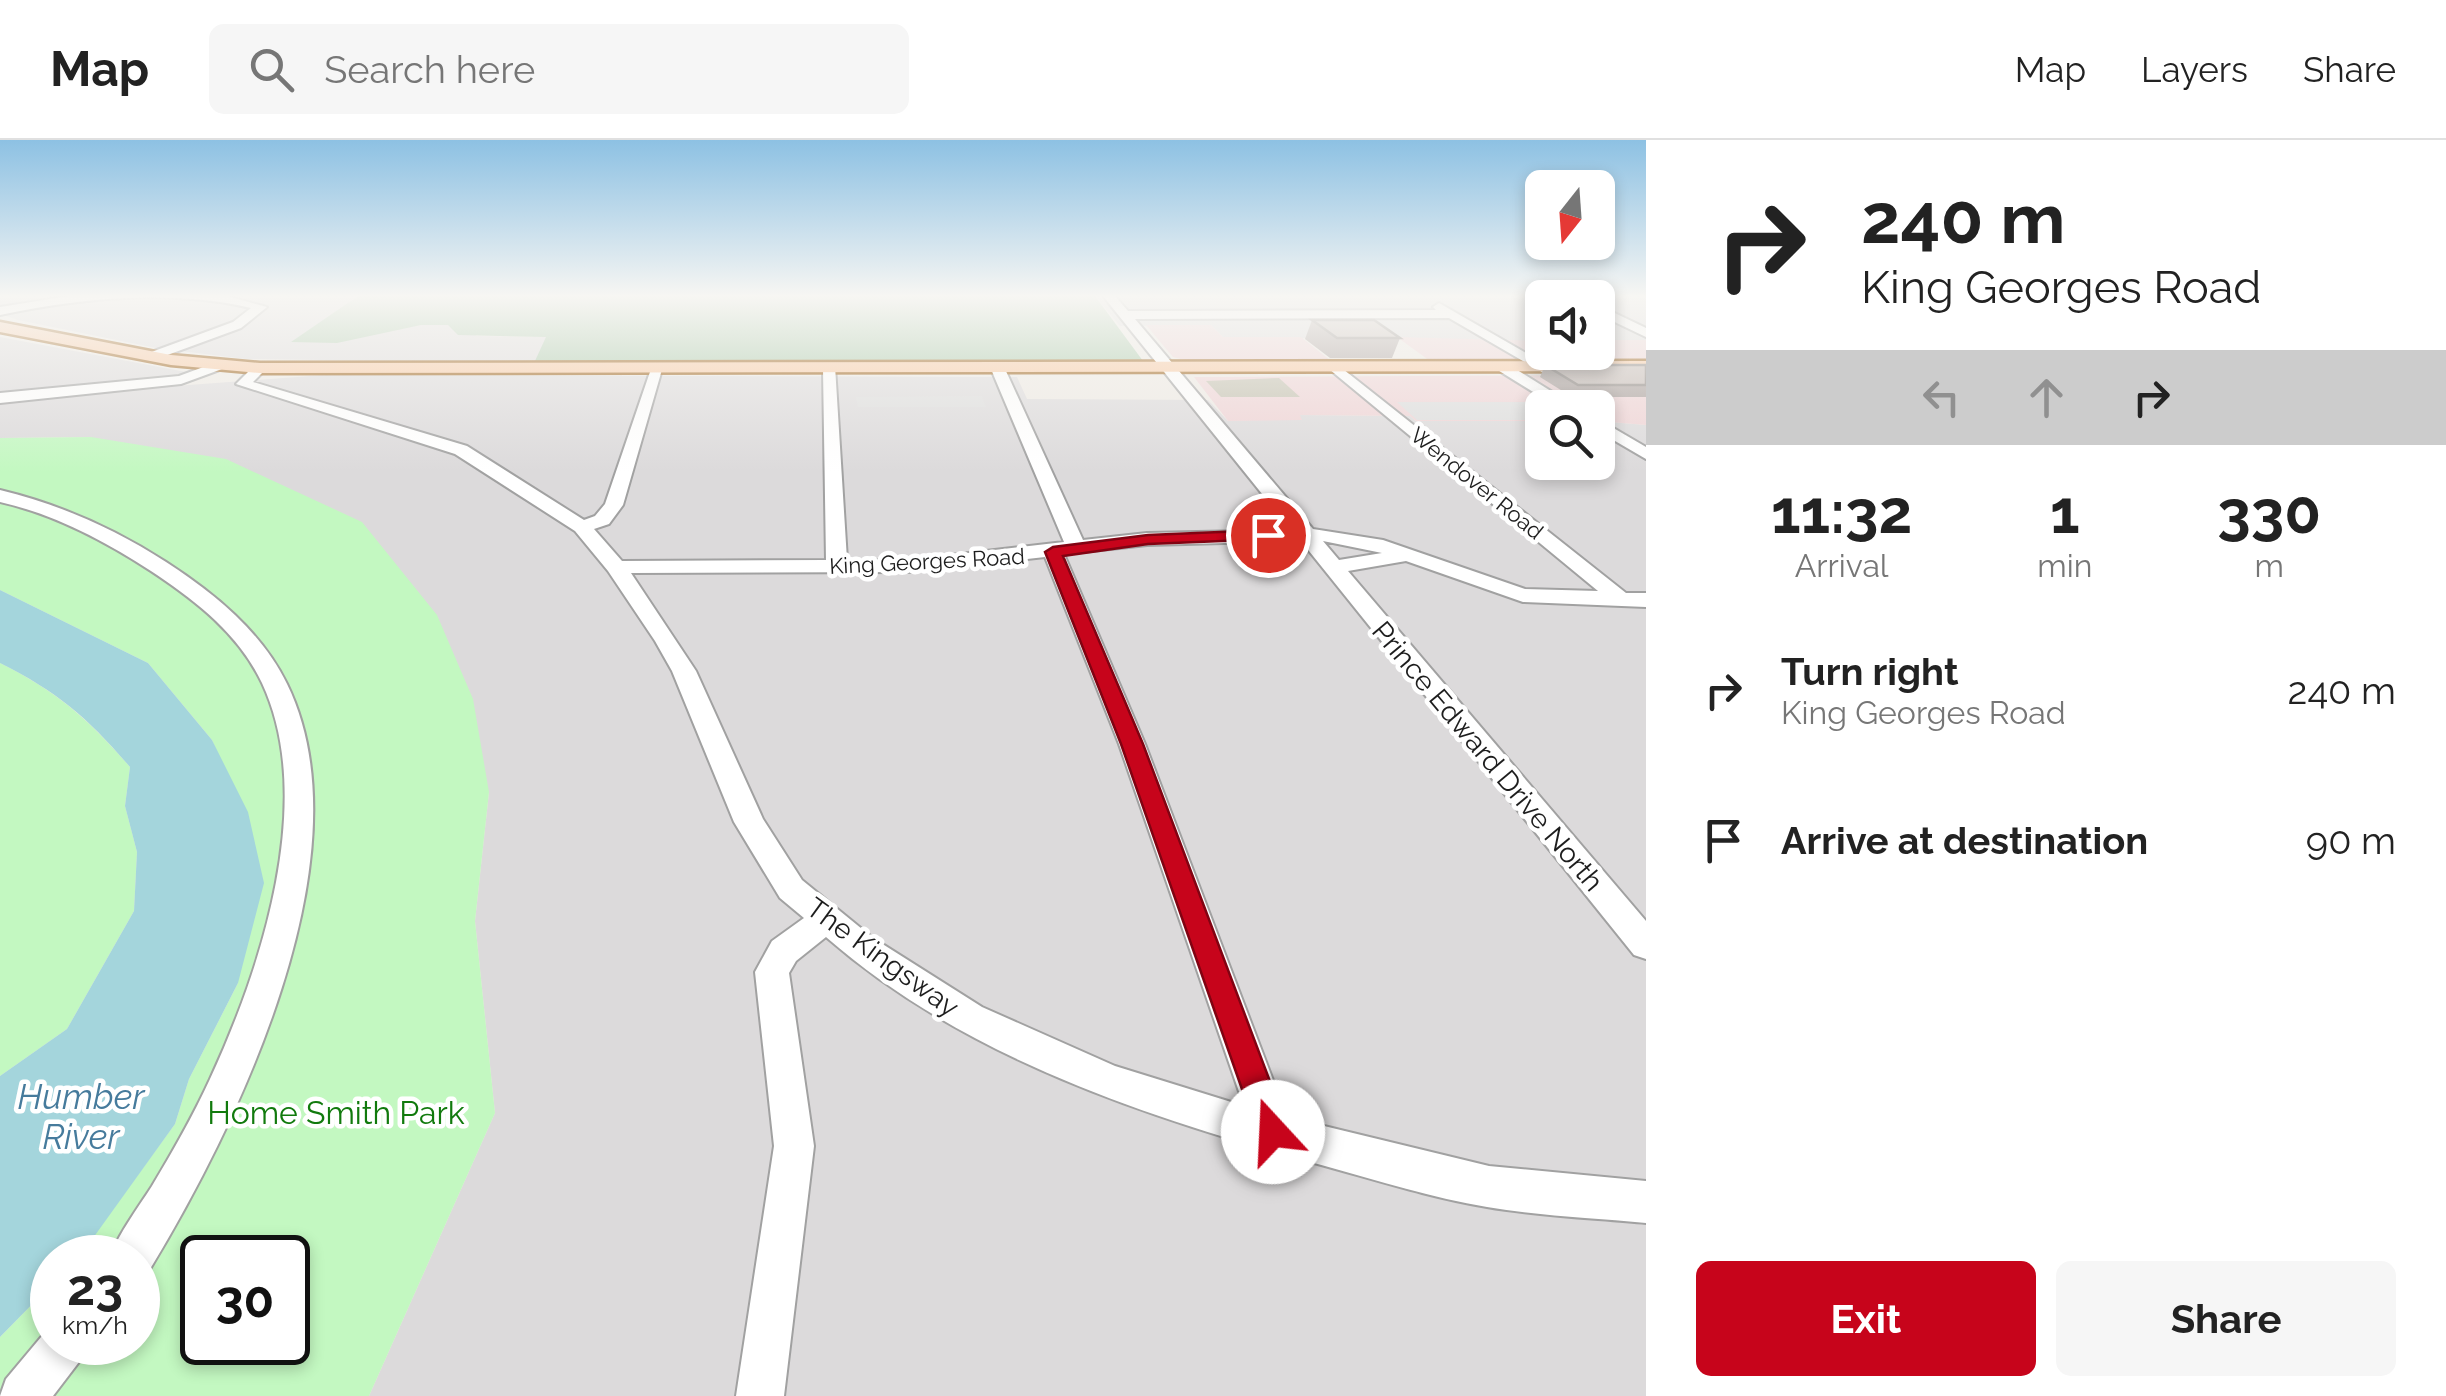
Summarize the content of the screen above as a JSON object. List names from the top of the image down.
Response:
{
  "streets": {
    "street": [
      "Wendover Road",
      "King Georges Road",
      "Prince Edward Drive North",
      "The Kingsway"
    ]
  },
  "crossings": [
    ["Wendover Road", "King Georges Road"],
    ["King Georges Road", "Prince Edward Drive North"],
    ["King Georges Road", "The Kingsway"]
  ],
  "water": ["Humber River"],
  "parks": ["Home Smith Park"],
  "north": "bottom",
  "page": {
    "header": "Map",
    "search": "Search here",
    "nav": ["Map", "Layers", "Share"],
    "turn": ["240 m", "King Georges Road"],
    "eta": [
      "11:32",
      "Arrival",
      "1",
      "min",
      "330",
      "m"
    ],
    "list": [
      {
        "name": "Turn right",
        "note": "King Georges Road",
        "value": "240 m"
      },
      {
        "name": "Arrive at destination",
        "value": "90 m"
      }
    ],
    "speed": "23 km/h",
    "limit": "30",
    "buttons": ["Exit", "Share"]
  }
}
